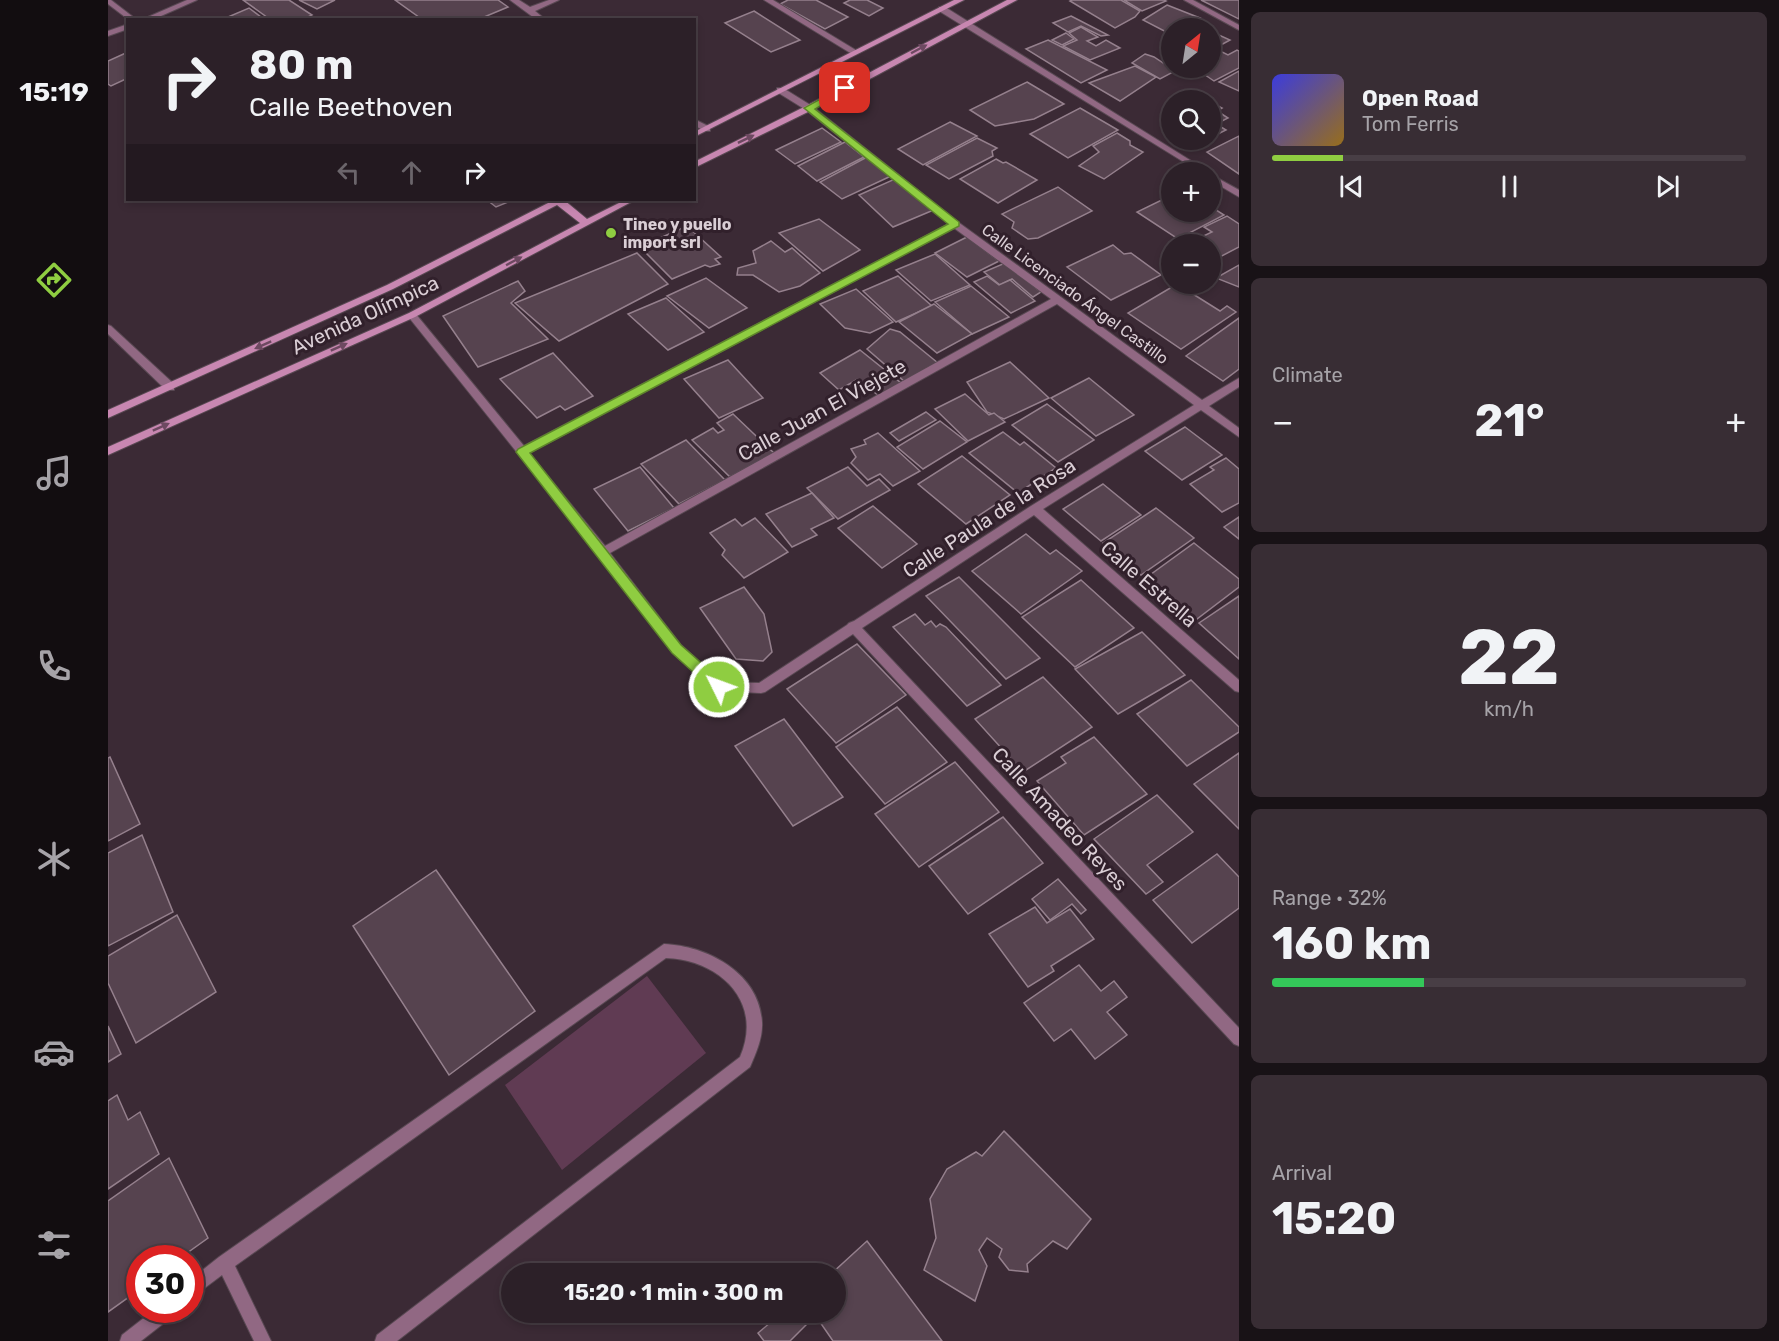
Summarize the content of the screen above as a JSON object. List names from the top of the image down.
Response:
{
  "streets": {
    "main road": ["Avenida Olímpica"],
    "street": [
      "Calle Licenciado Ángel Castillo",
      "Calle Juan El Viejete",
      "Calle Paula de la Rosa",
      "Calle Estrella",
      "Calle Amadeo Reyes"
    ]
  },
  "crossings": [
    ["Calle Licenciado Ángel Castillo", "Calle Juan El Viejete"],
    ["Calle Licenciado Ángel Castillo", "Calle Paula de la Rosa"],
    ["Calle Juan El Viejete", "Calle Paula de la Rosa"],
    ["Calle Paula de la Rosa", "Calle Estrella"],
    ["Calle Paula de la Rosa", "Calle Amadeo Reyes"]
  ],
  "places": ["Tineo y puello import srl"],
  "north": "top right",
  "page": {
    "tabs": "15:19",
    "map_buttons": ["+", "−"],
    "turn": ["80 m", "Calle Beethoven"],
    "song": ["Open Road", "Tom Ferris"],
    "tile": [
      "Climate",
      ["22", "km/h"],
      ["Range · 32%", "160 km"],
      ["Arrival", "15:20"]
    ],
    "heat": ["−", "21°", "+"],
    "limit": "30",
    "trip": "15:20 · 1 min · 300 m"
  }
}
